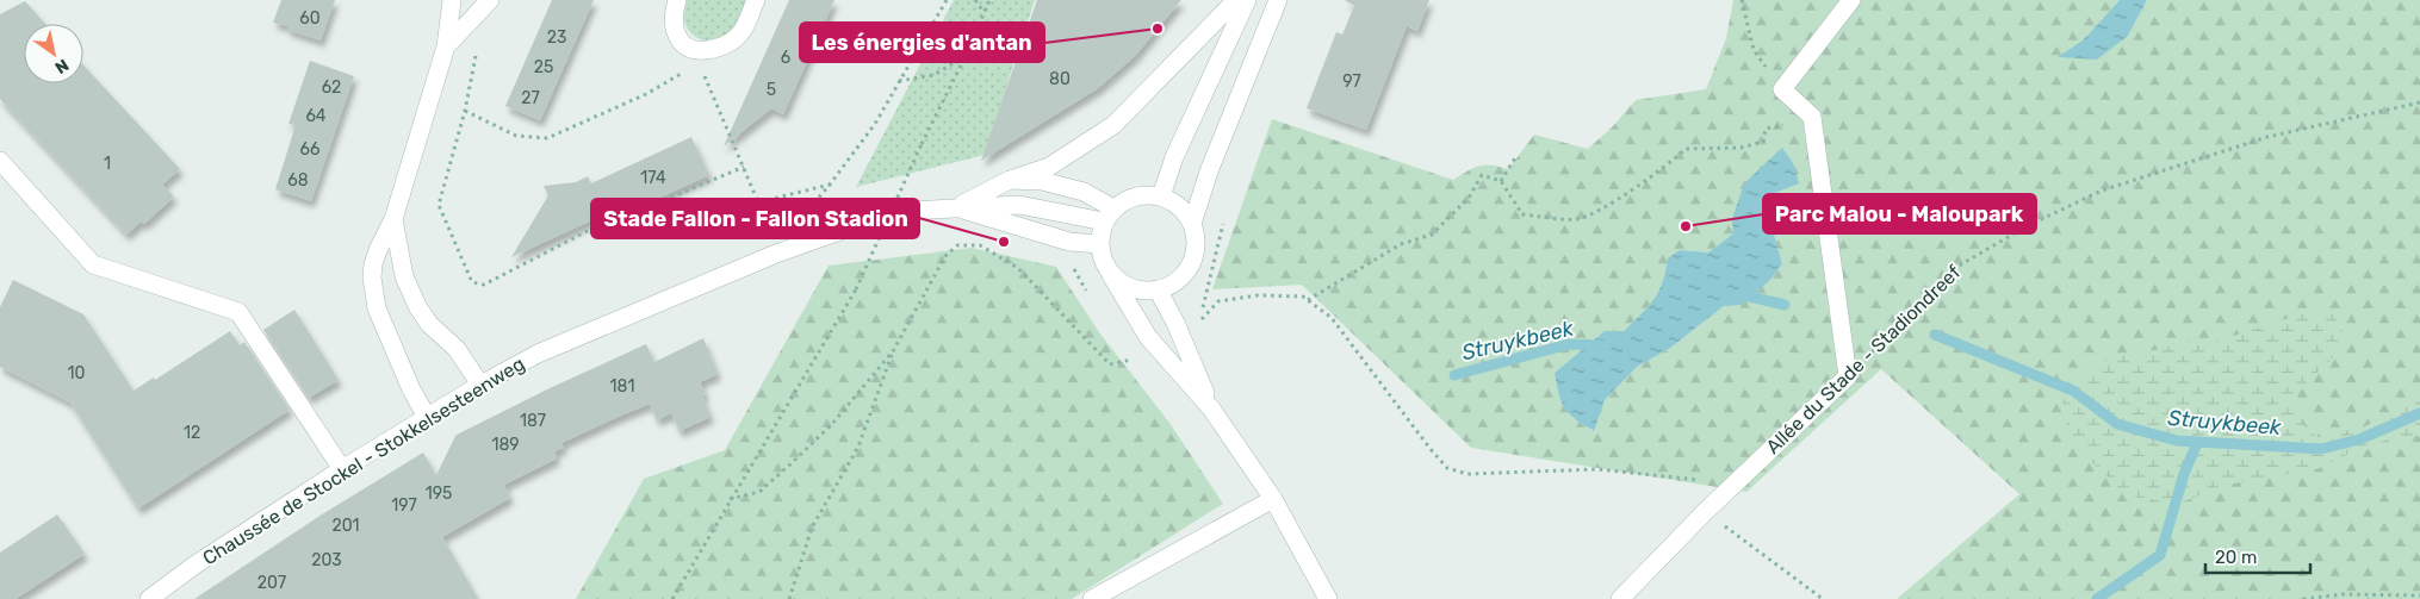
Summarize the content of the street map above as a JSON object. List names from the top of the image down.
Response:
{
  "streets": {
    "street": ["Allée du Stade - Stadiondreef", "Chaussée de Stockel - Stokkelsesteenweg"]
  },
  "water": ["Struykbeek"],
  "places": ["Les énergies d'antan", "Parc Malou - Maloupark", "Stade Fallon - Fallon Stadion"],
  "house_numbers": [
    "60",
    "23",
    "6",
    "25",
    "80",
    "97",
    "62",
    "5",
    "27",
    "64",
    "66",
    "1",
    "174",
    "68",
    "10",
    "181",
    "187",
    "12",
    "189",
    "195",
    "197",
    "201",
    "203",
    "207"
  ],
  "scale_bar": "20 m",
  "north": "bottom right"
}
